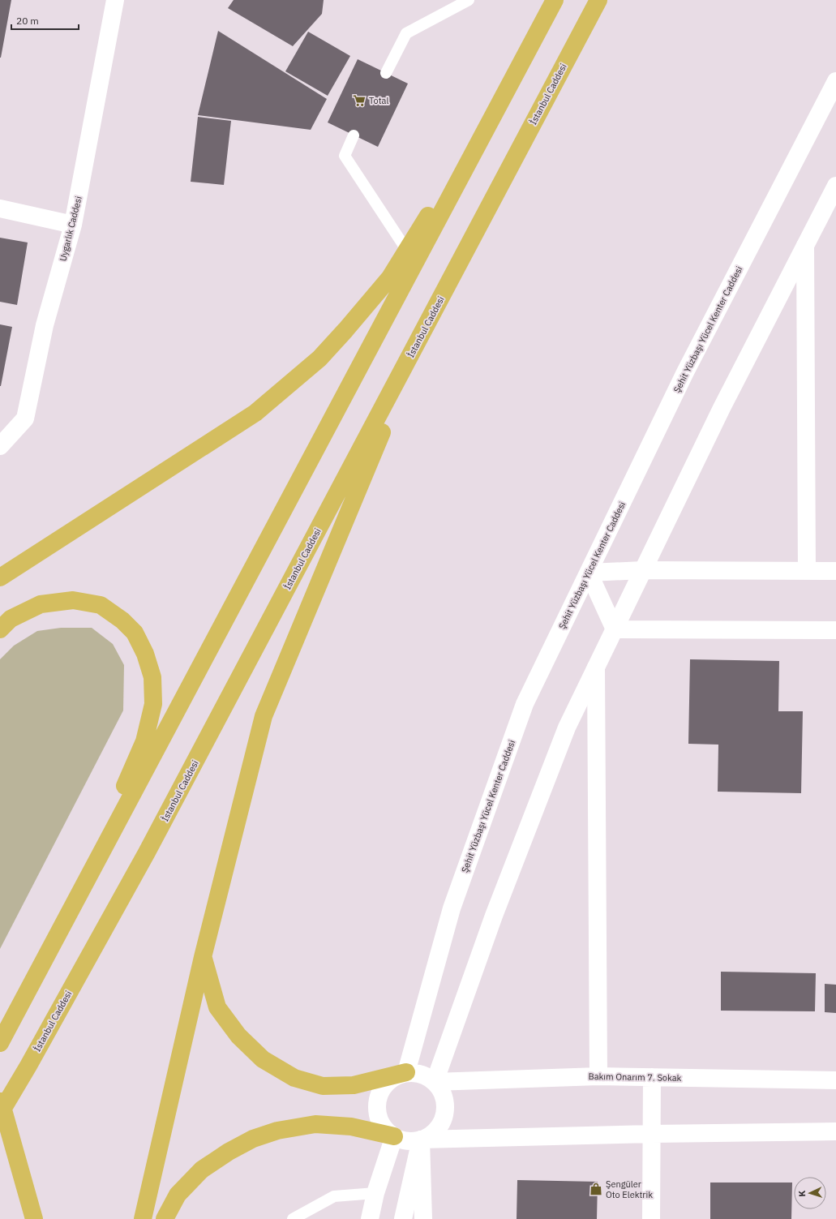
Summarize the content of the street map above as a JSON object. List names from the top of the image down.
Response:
{
  "streets": {
    "highway": ["İstanbul Caddesi"],
    "street": ["Uygarlık Caddesi", "Şehit Yüzbaşı Yücel Kenter Caddesi", "Bakım Onarım 7. Sokak"]
  },
  "crossings": [
    ["Şehit Yüzbaşı Yücel Kenter Caddesi", "Bakım Onarım 7. Sokak"]
  ],
  "places": {
    "supermarket": ["Total"],
    "shop": ["Şengüler Oto Elektrik"]
  },
  "scale_bar": "20 m",
  "north": "left"
}
